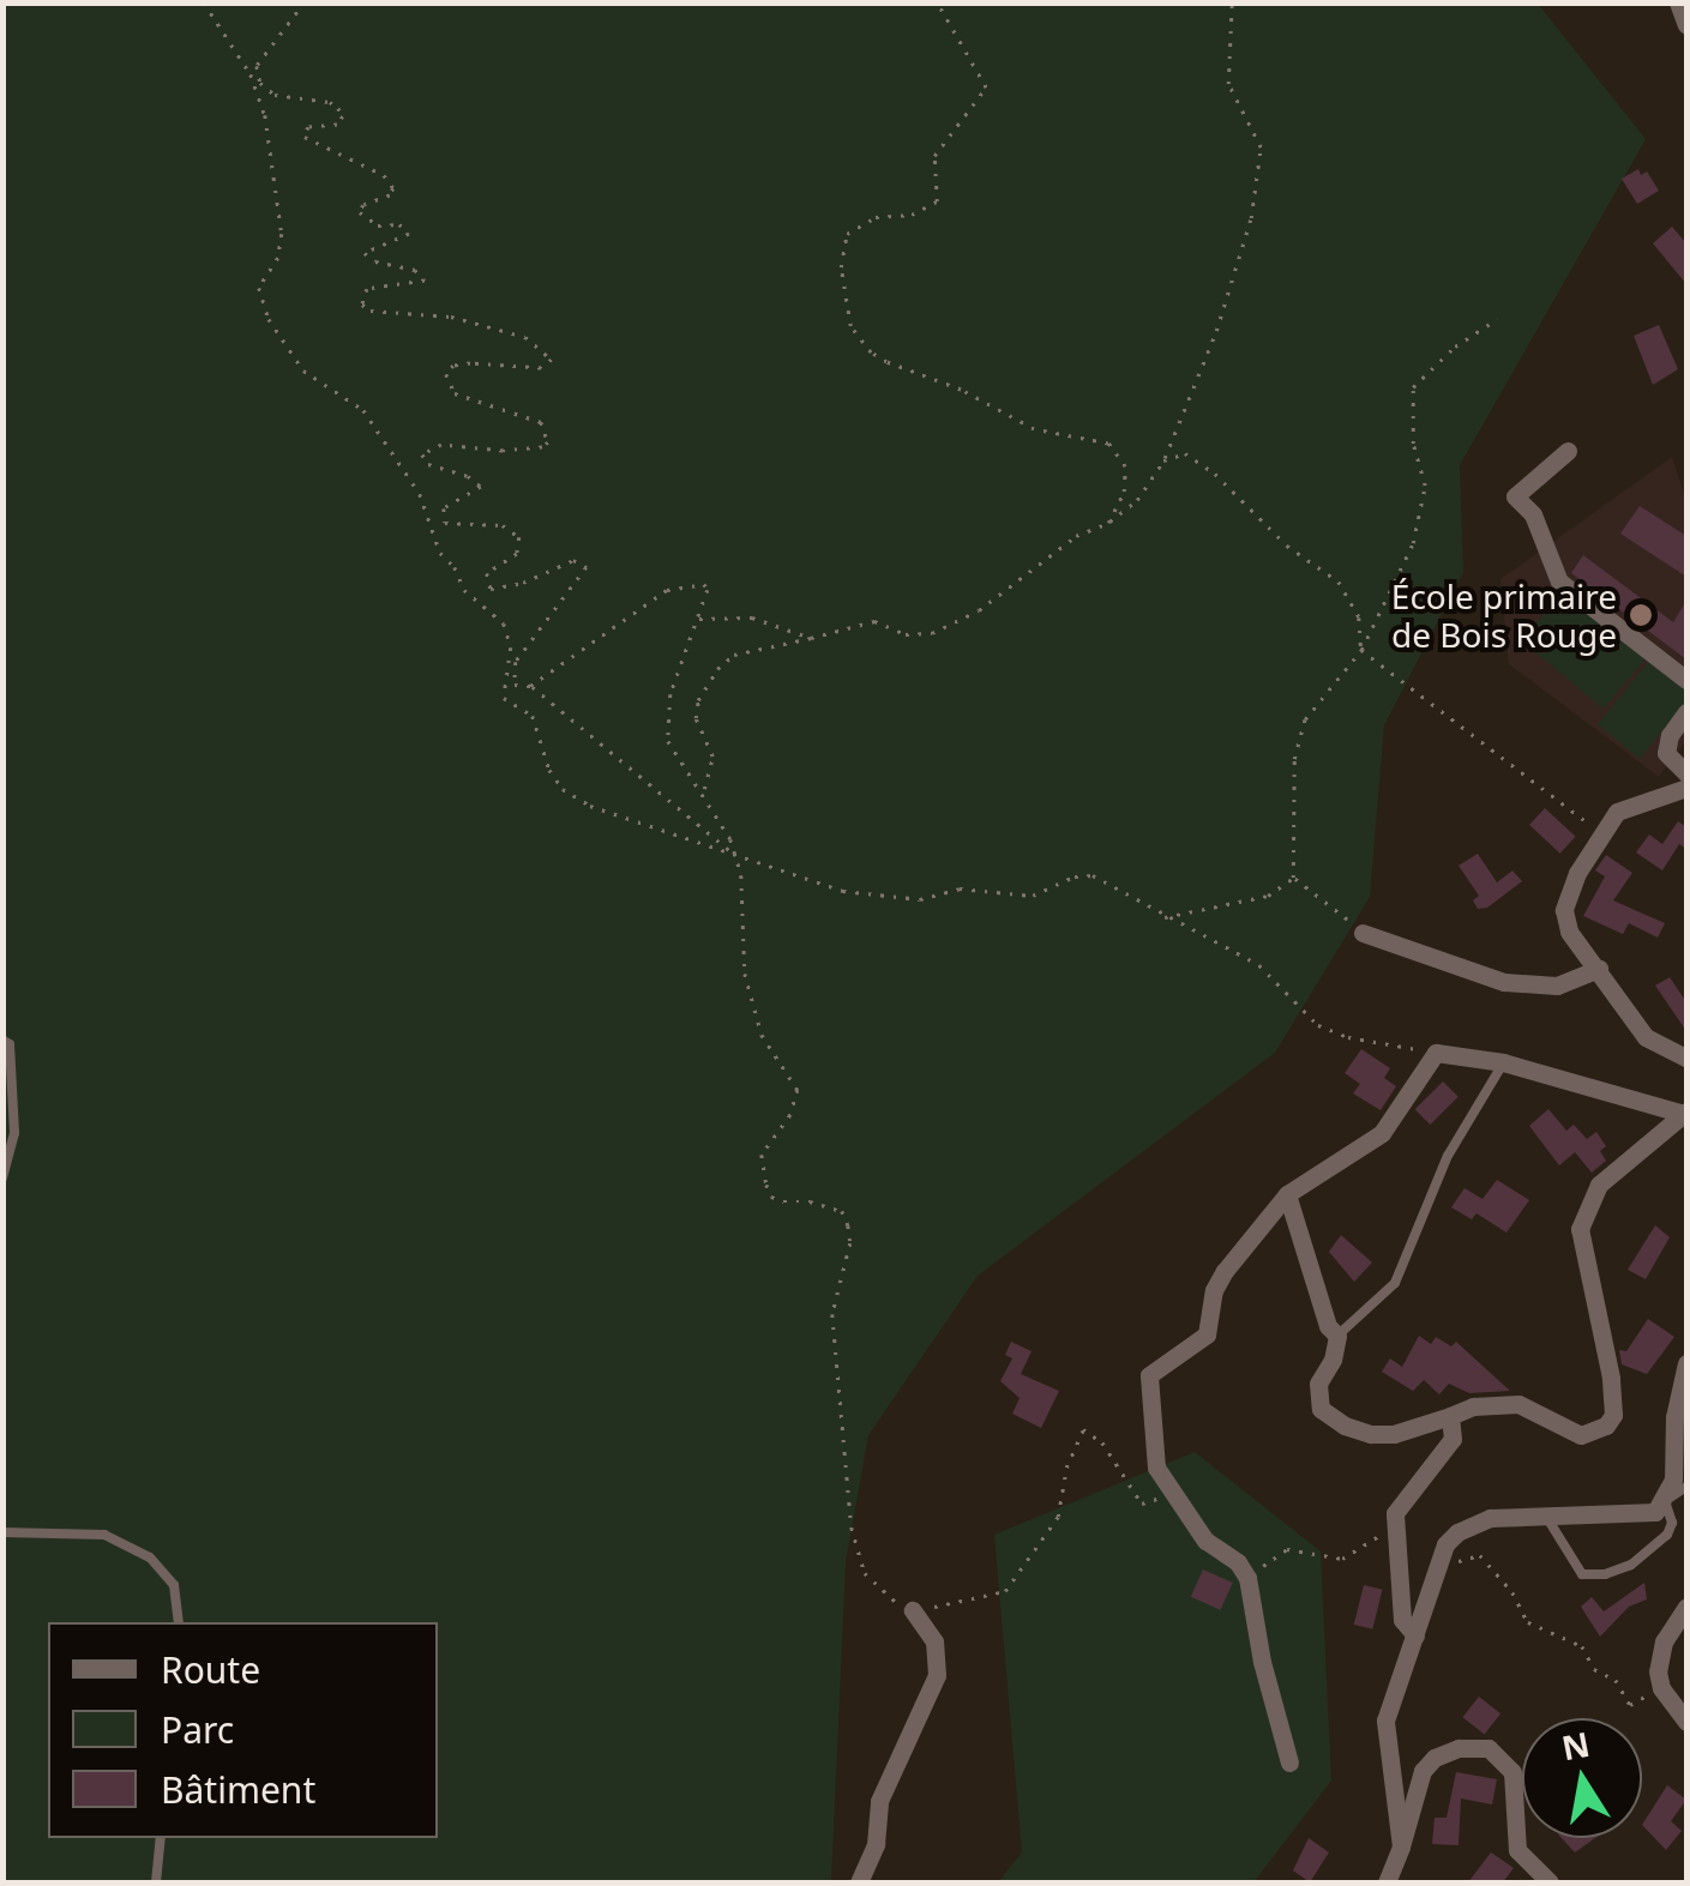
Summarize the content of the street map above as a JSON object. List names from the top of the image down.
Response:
{
  "places": ["École primaire de Bois Rouge"],
  "legend": ["Route", "Parc", "Bâtiment"],
  "north": "top"
}
